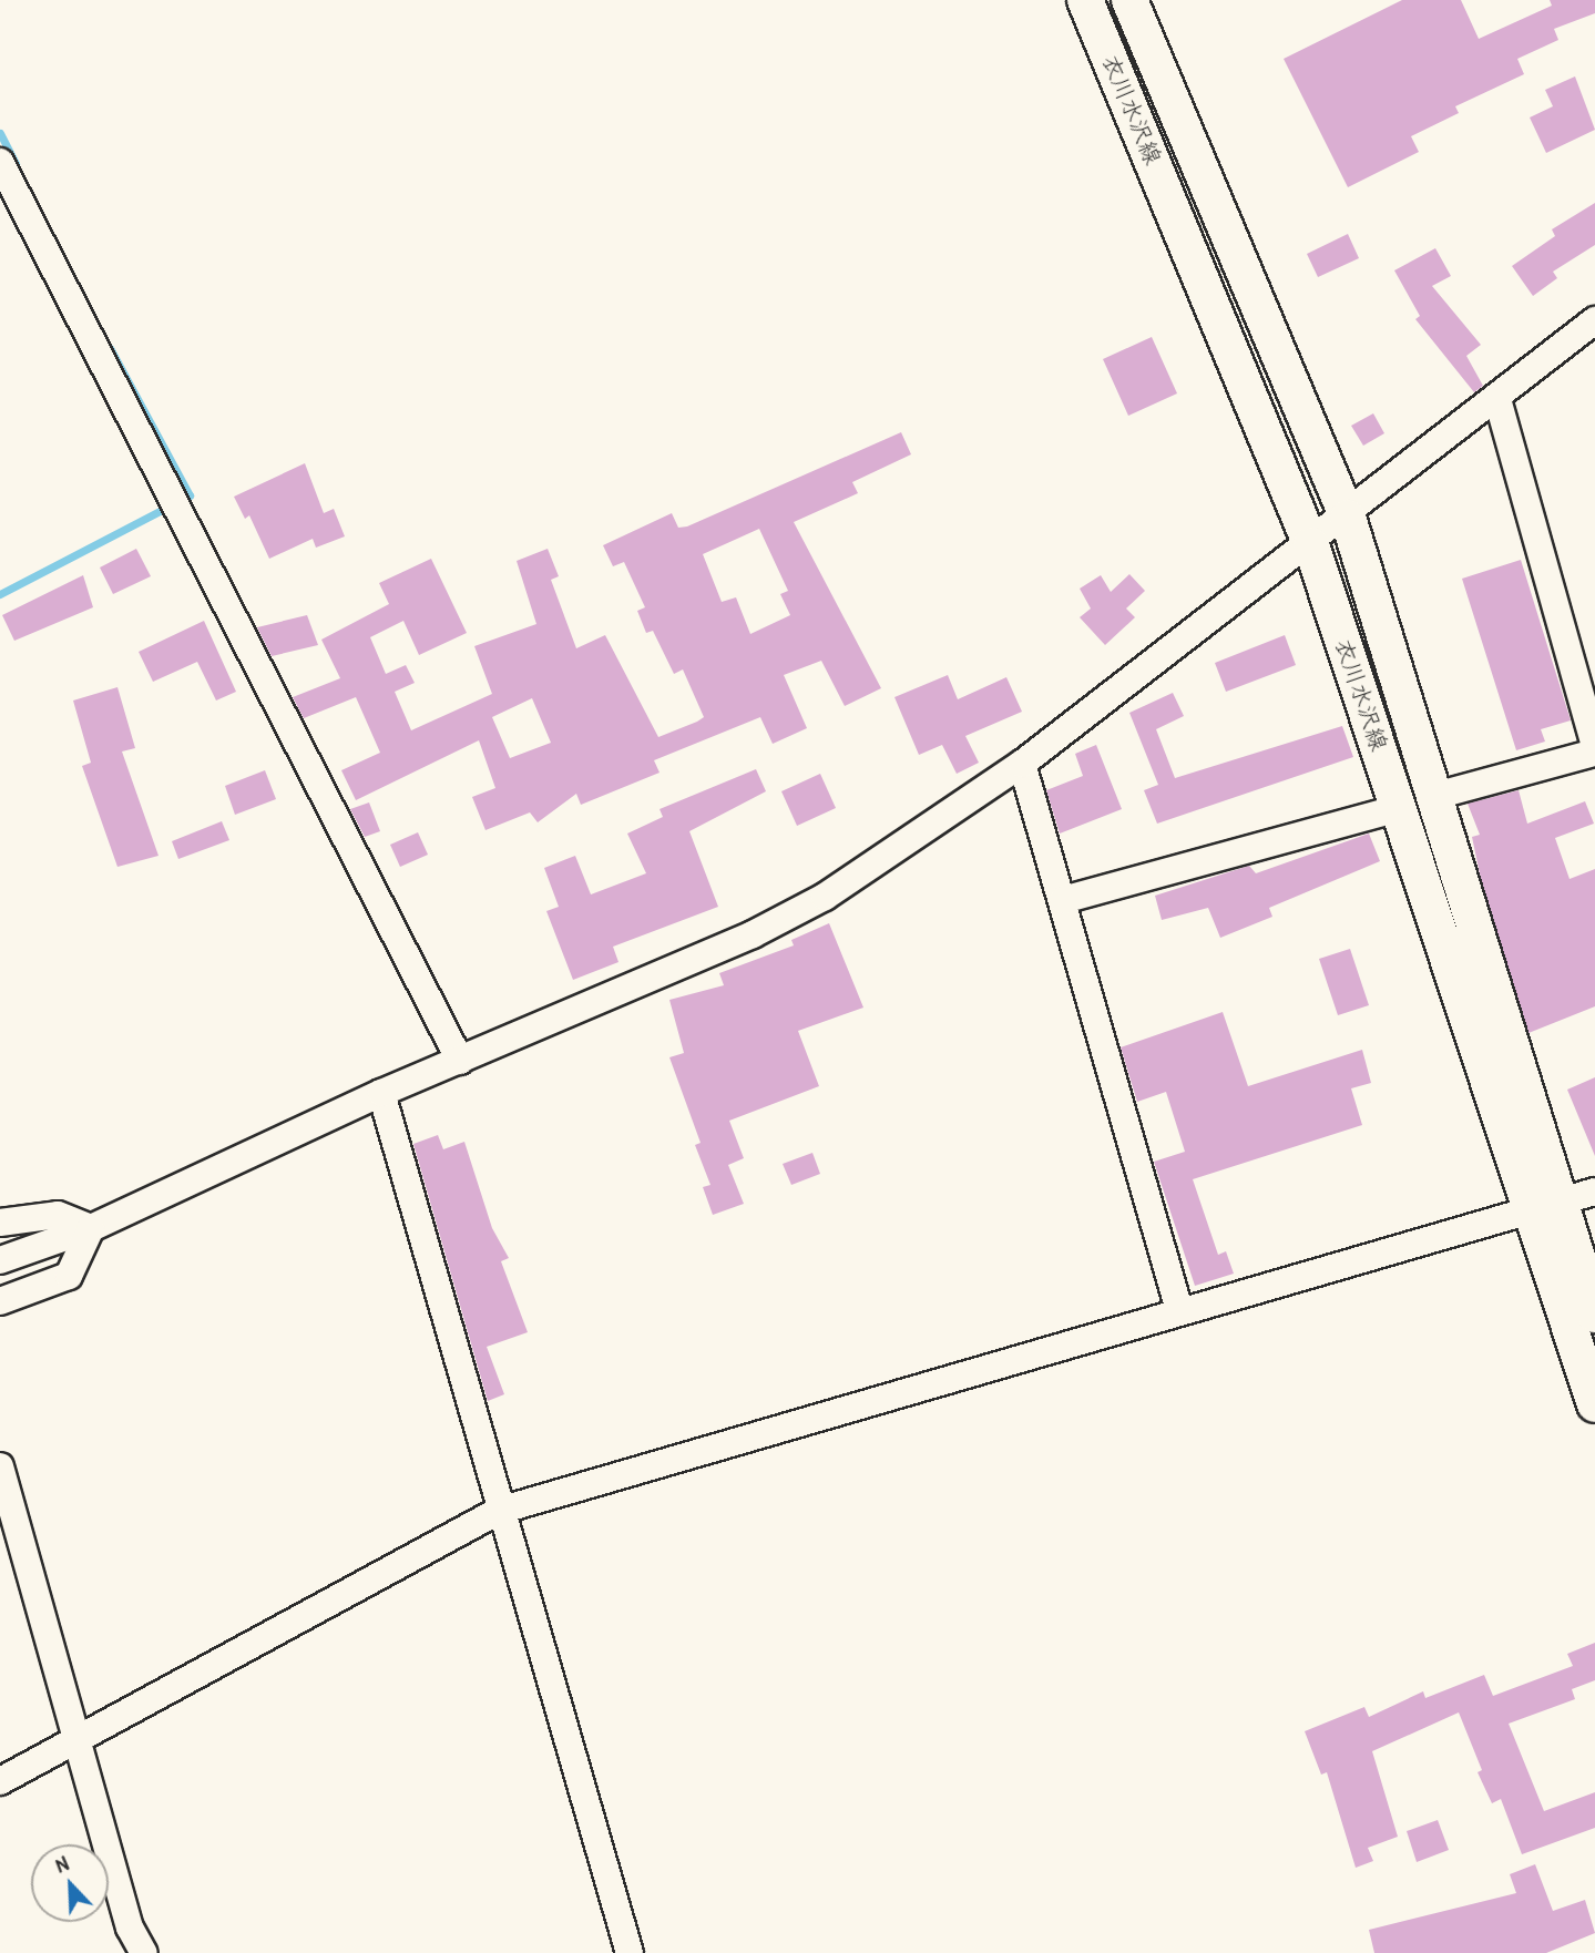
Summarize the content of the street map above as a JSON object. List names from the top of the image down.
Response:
{
  "streets": {
    "main road": ["衣川水沢線"]
  },
  "north": "top left"
}
